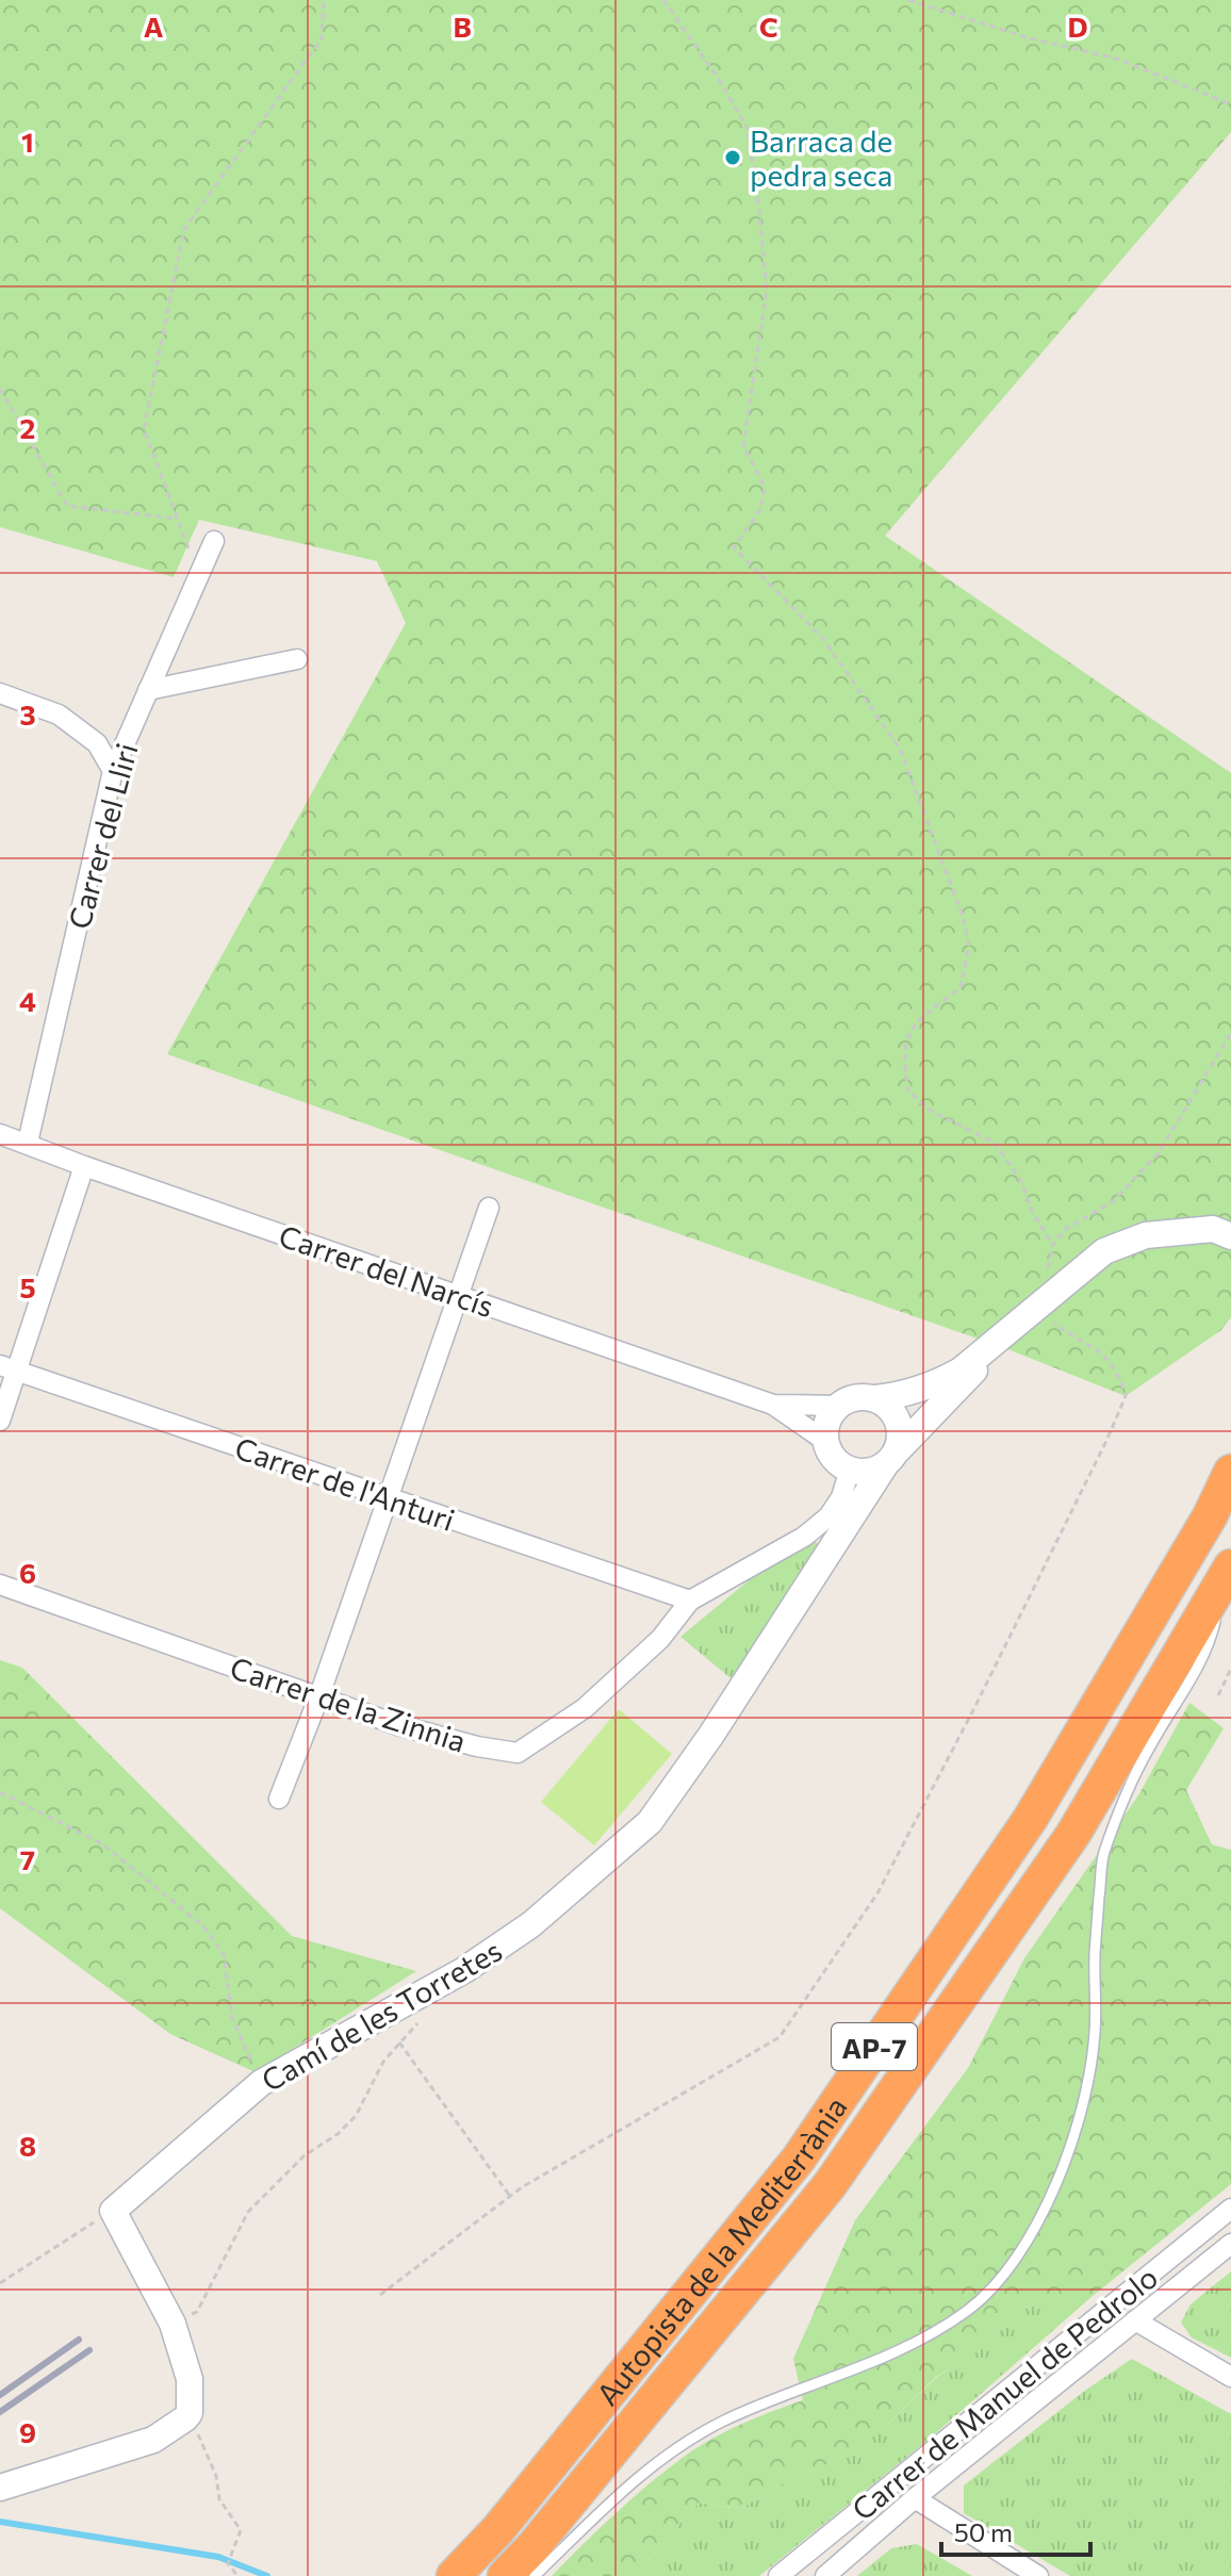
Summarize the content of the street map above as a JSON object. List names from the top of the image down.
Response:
{
  "streets": {
    "highway": ["AP-7", "Autopista de la Mediterrània"],
    "street": [
      "Carrer del Lliri",
      "Carrer del Narcís",
      "Carrer de l'Anturi",
      "Carrer de la Zinnia",
      "Camí de les Torretes",
      "Carrer de Manuel de Pedrolo"
    ]
  },
  "crossings": [
    ["Carrer del Lliri", "Carrer del Narcís"],
    ["Carrer del Narcís", "Carrer de la Zinnia"],
    ["Carrer del Narcís", "Camí de les Torretes"],
    ["Carrer de l'Anturi", "Carrer de la Zinnia"],
    ["Carrer de la Zinnia", "Camí de les Torretes"]
  ],
  "places": ["Barraca de pedra seca"],
  "scale_bar": "50 m",
  "grid": {
    "columns": [
      "A",
      "B",
      "C",
      "D"
    ],
    "rows": [
      "1",
      "2",
      "3",
      "4",
      "5",
      "6",
      "7",
      "8",
      "9"
    ]
  }
}
